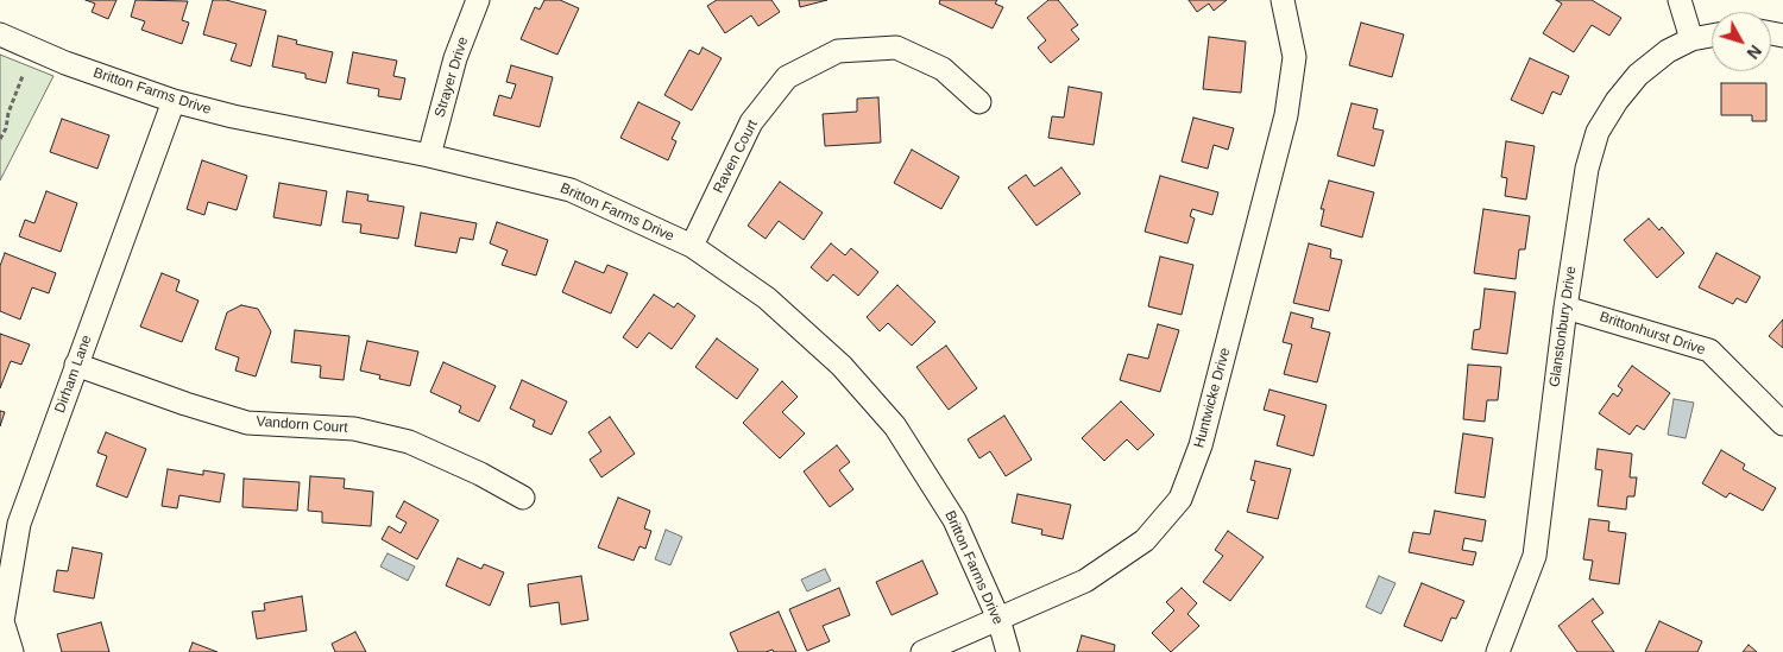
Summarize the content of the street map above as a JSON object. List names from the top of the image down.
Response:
{
  "streets": {
    "street": [
      "Strayer Drive",
      "Britton Farms Drive",
      "Raven Court",
      "Glanstonbury Drive",
      "Brittonhurst Drive",
      "Dirham Lane",
      "Huntwicke Drive",
      "Vandorn Court"
    ]
  },
  "crossings": [
    ["Strayer Drive", "Britton Farms Drive"],
    ["Britton Farms Drive", "Raven Court"],
    ["Britton Farms Drive", "Dirham Lane"],
    ["Britton Farms Drive", "Huntwicke Drive"],
    ["Glanstonbury Drive", "Brittonhurst Drive"],
    ["Dirham Lane", "Vandorn Court"]
  ],
  "north": "bottom right"
}
